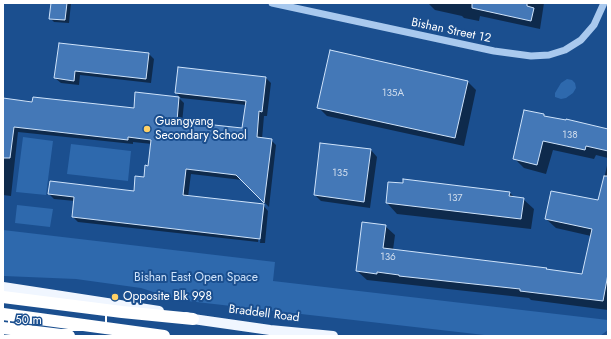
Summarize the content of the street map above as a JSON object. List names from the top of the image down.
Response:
{
  "streets": {
    "main road": ["Braddell Road"],
    "street": ["Bishan Street 12"]
  },
  "parks": ["Bishan East Open Space"],
  "places": ["Guangyang Secondary School", "Opposite Blk 998"],
  "house_numbers": [
    "135A",
    "138",
    "135",
    "137",
    "136"
  ],
  "scale_bar": "50 m"
}
